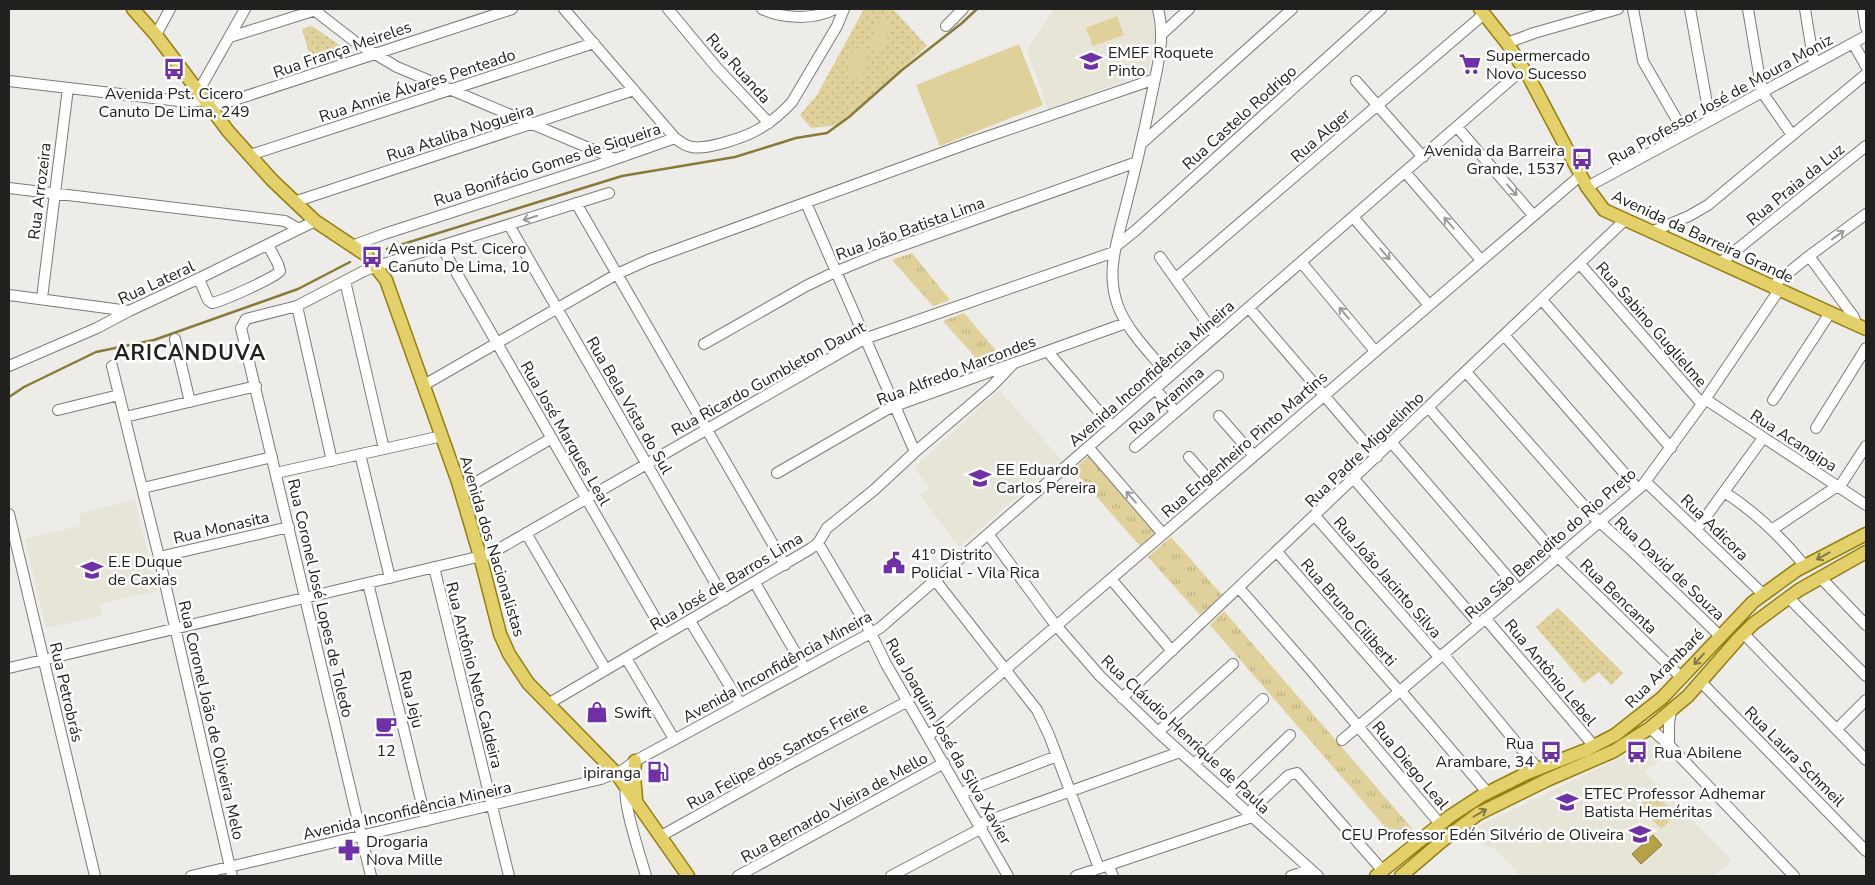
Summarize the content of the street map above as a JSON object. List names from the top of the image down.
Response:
{
  "streets": {
    "main road": ["Avenida da Barreira Grande", "Avenida dos Nacionalistas", "Rua Arambaré"],
    "street": [
      "Rua França Meireles",
      "Rua Ruanda",
      "Rua Annie Álvares Penteado",
      "Rua Professor José de Moura Moniz",
      "Rua Castelo Rodrigo",
      "Rua Ataliba Nogueira",
      "Rua Alger",
      "Rua Bonifácio Gomes de Siqueira",
      "Rua Praia da Luz",
      "Rua Arrozeira",
      "Rua João Batista Lima",
      "Rua Lateral",
      "Rua Sabino Guglielme",
      "Rua Alfredo Marcondes",
      "Avenida Inconfidência Mineira",
      "Rua Ricardo Gumbleton Daunt",
      "Rua Aramina",
      "Rua Bela Vista do Sul",
      "Rua José Marques Leal",
      "Rua Acangipa",
      "Rua Engenheiro Pinto Martins",
      "Rua Padre Miguelinho",
      "Rua Monasita",
      "Rua Adicora",
      "Rua São Benedito do Rio Preto",
      "Rua David de Souza",
      "Rua João Jacinto Silva",
      "Rua José de Barros Lima",
      "Rua Bencanta",
      "Rua Coronel José Lopes de Toledo",
      "Rua Bruno Ciliberti",
      "Rua Antônio Lebel",
      "Rua Antônio Neto Caldeira",
      "Rua Petrobrás",
      "Rua Jeju",
      "Rua Coronel João de Oliveira Melo",
      "Rua Cláudio Henrique de Paula",
      "Rua Joaquim José da Silva Xavier",
      "Rua Felipe dos Santos Freire",
      "Rua Laura Schmeil",
      "Rua Diego Leal",
      "Rua Bernardo Vieira de Mello"
    ]
  },
  "crossings": [
    ["Rua França Meireles", "Rua Arrozeira"],
    ["Rua França Meireles", "Avenida dos Nacionalistas"],
    ["Rua Annie Álvares Penteado", "Rua Bonifácio Gomes de Siqueira"],
    ["Rua Annie Álvares Penteado", "Avenida dos Nacionalistas"],
    ["Rua Professor José de Moura Moniz", "Avenida da Barreira Grande"],
    ["Rua Castelo Rodrigo", "Rua Ricardo Gumbleton Daunt"],
    ["Rua Ataliba Nogueira", "Rua Bonifácio Gomes de Siqueira"],
    ["Rua Ataliba Nogueira", "Avenida dos Nacionalistas"],
    ["Rua Alger", "Avenida da Barreira Grande"],
    ["Rua Bonifácio Gomes de Siqueira", "Avenida dos Nacionalistas"],
    ["Rua Praia da Luz", "Avenida da Barreira Grande"],
    ["Avenida da Barreira Grande", "Avenida Inconfidência Mineira"],
    ["Avenida da Barreira Grande", "Rua Engenheiro Pinto Martins"],
    ["Avenida da Barreira Grande", "Rua Padre Miguelinho"],
    ["Avenida da Barreira Grande", "Rua São Benedito do Rio Preto"],
    ["Rua Lateral", "Avenida dos Nacionalistas"],
    ["Rua Sabino Guglielme", "Rua Acangipa"],
    ["Rua Sabino Guglielme", "Rua Padre Miguelinho"],
    ["Rua Sabino Guglielme", "Rua São Benedito do Rio Preto"],
    ["Rua Alfredo Marcondes", "Rua José de Barros Lima"],
    ["Avenida Inconfidência Mineira", "Avenida dos Nacionalistas"],
    ["Avenida Inconfidência Mineira", "Rua Coronel José Lopes de Toledo"],
    ["Avenida Inconfidência Mineira", "Rua Antônio Neto Caldeira"],
    ["Avenida Inconfidência Mineira", "Rua Jeju"],
    ["Avenida Inconfidência Mineira", "Rua Coronel João de Oliveira Melo"],
    ["Avenida Inconfidência Mineira", "Rua Cláudio Henrique de Paula"],
    ["Avenida Inconfidência Mineira", "Rua Joaquim José da Silva Xavier"],
    ["Rua Ricardo Gumbleton Daunt", "Rua Bela Vista do Sul"],
    ["Rua Ricardo Gumbleton Daunt", "Rua José Marques Leal"],
    ["Rua Ricardo Gumbleton Daunt", "Avenida dos Nacionalistas"],
    ["Rua Ricardo Gumbleton Daunt", "Rua Coronel José Lopes de Toledo"],
    ["Rua Ricardo Gumbleton Daunt", "Rua Antônio Neto Caldeira"],
    ["Rua Ricardo Gumbleton Daunt", "Rua Petrobrás"],
    ["Rua Ricardo Gumbleton Daunt", "Rua Jeju"],
    ["Rua Ricardo Gumbleton Daunt", "Rua Coronel João de Oliveira Melo"],
    ["Rua Bela Vista do Sul", "Rua José de Barros Lima"],
    ["Rua José Marques Leal", "Rua José de Barros Lima"],
    ["Rua Acangipa", "Rua São Benedito do Rio Preto"],
    ["Rua Engenheiro Pinto Martins", "Rua Cláudio Henrique de Paula"],
    ["Rua Engenheiro Pinto Martins", "Rua Joaquim José da Silva Xavier"],
    ["Rua Padre Miguelinho", "Rua David de Souza"],
    ["Rua Padre Miguelinho", "Rua João Jacinto Silva"],
    ["Rua Padre Miguelinho", "Rua Bencanta"],
    ["Rua Padre Miguelinho", "Rua Bruno Ciliberti"],
    ["Rua Padre Miguelinho", "Rua Antônio Lebel"],
    ["Rua Padre Miguelinho", "Rua Cláudio Henrique de Paula"],
    ["Rua Padre Miguelinho", "Rua Diego Leal"],
    ["Rua Monasita", "Rua Coronel José Lopes de Toledo"],
    ["Rua Monasita", "Rua Coronel João de Oliveira Melo"],
    ["Rua Adicora", "Rua São Benedito do Rio Preto"],
    ["Rua Adicora", "Rua Arambaré"],
    ["Rua São Benedito do Rio Preto", "Rua David de Souza"],
    ["Rua São Benedito do Rio Preto", "Rua João Jacinto Silva"],
    ["Rua São Benedito do Rio Preto", "Rua Bencanta"],
    ["Rua São Benedito do Rio Preto", "Rua Bruno Ciliberti"],
    ["Rua São Benedito do Rio Preto", "Rua Antônio Lebel"],
    ["Rua São Benedito do Rio Preto", "Rua Diego Leal"],
    ["Avenida dos Nacionalistas", "Rua José de Barros Lima"],
    ["Avenida dos Nacionalistas", "Rua Felipe dos Santos Freire"],
    ["Rua David de Souza", "Rua Arambaré"],
    ["Rua João Jacinto Silva", "Rua Arambaré"],
    ["Rua José de Barros Lima", "Rua Joaquim José da Silva Xavier"],
    ["Rua Bencanta", "Rua Arambaré"],
    ["Rua Bruno Ciliberti", "Rua Arambaré"],
    ["Rua Arambaré", "Rua Antônio Lebel"],
    ["Rua Arambaré", "Rua Diego Leal"],
    ["Rua Joaquim José da Silva Xavier", "Rua Felipe dos Santos Freire"],
    ["Rua Joaquim José da Silva Xavier", "Rua Bernardo Vieira de Mello"]
  ],
  "districts": ["ARICANDUVA"],
  "places": {
    "school or university": [
      "EMEF Roquete Pinto",
      "EE Eduardo Carlos Pereira",
      "E.E Duque de Caxias",
      "ETEC Professor Adhemar Batista Heméritas",
      "CEU Professor Edén Silvério de Oliveira"
    ],
    "supermarket": ["Supermercado Novo Sucesso"],
    "bus stop": [
      "Avenida Pst. Cicero Canuto De Lima, 249",
      "Avenida da Barreira Grande, 1537",
      "Avenida Pst. Cicero Canuto De Lima, 10",
      "Rua Arambare, 34",
      "Rua Abilene"
    ],
    "public building": ["41º Distrito Policial - Vila Rica"],
    "shop": ["Swift"],
    "cafe": ["12"],
    "fuel station": ["ipiranga"],
    "pharmacy": ["Drogaria Nova Mille"]
  }
}
